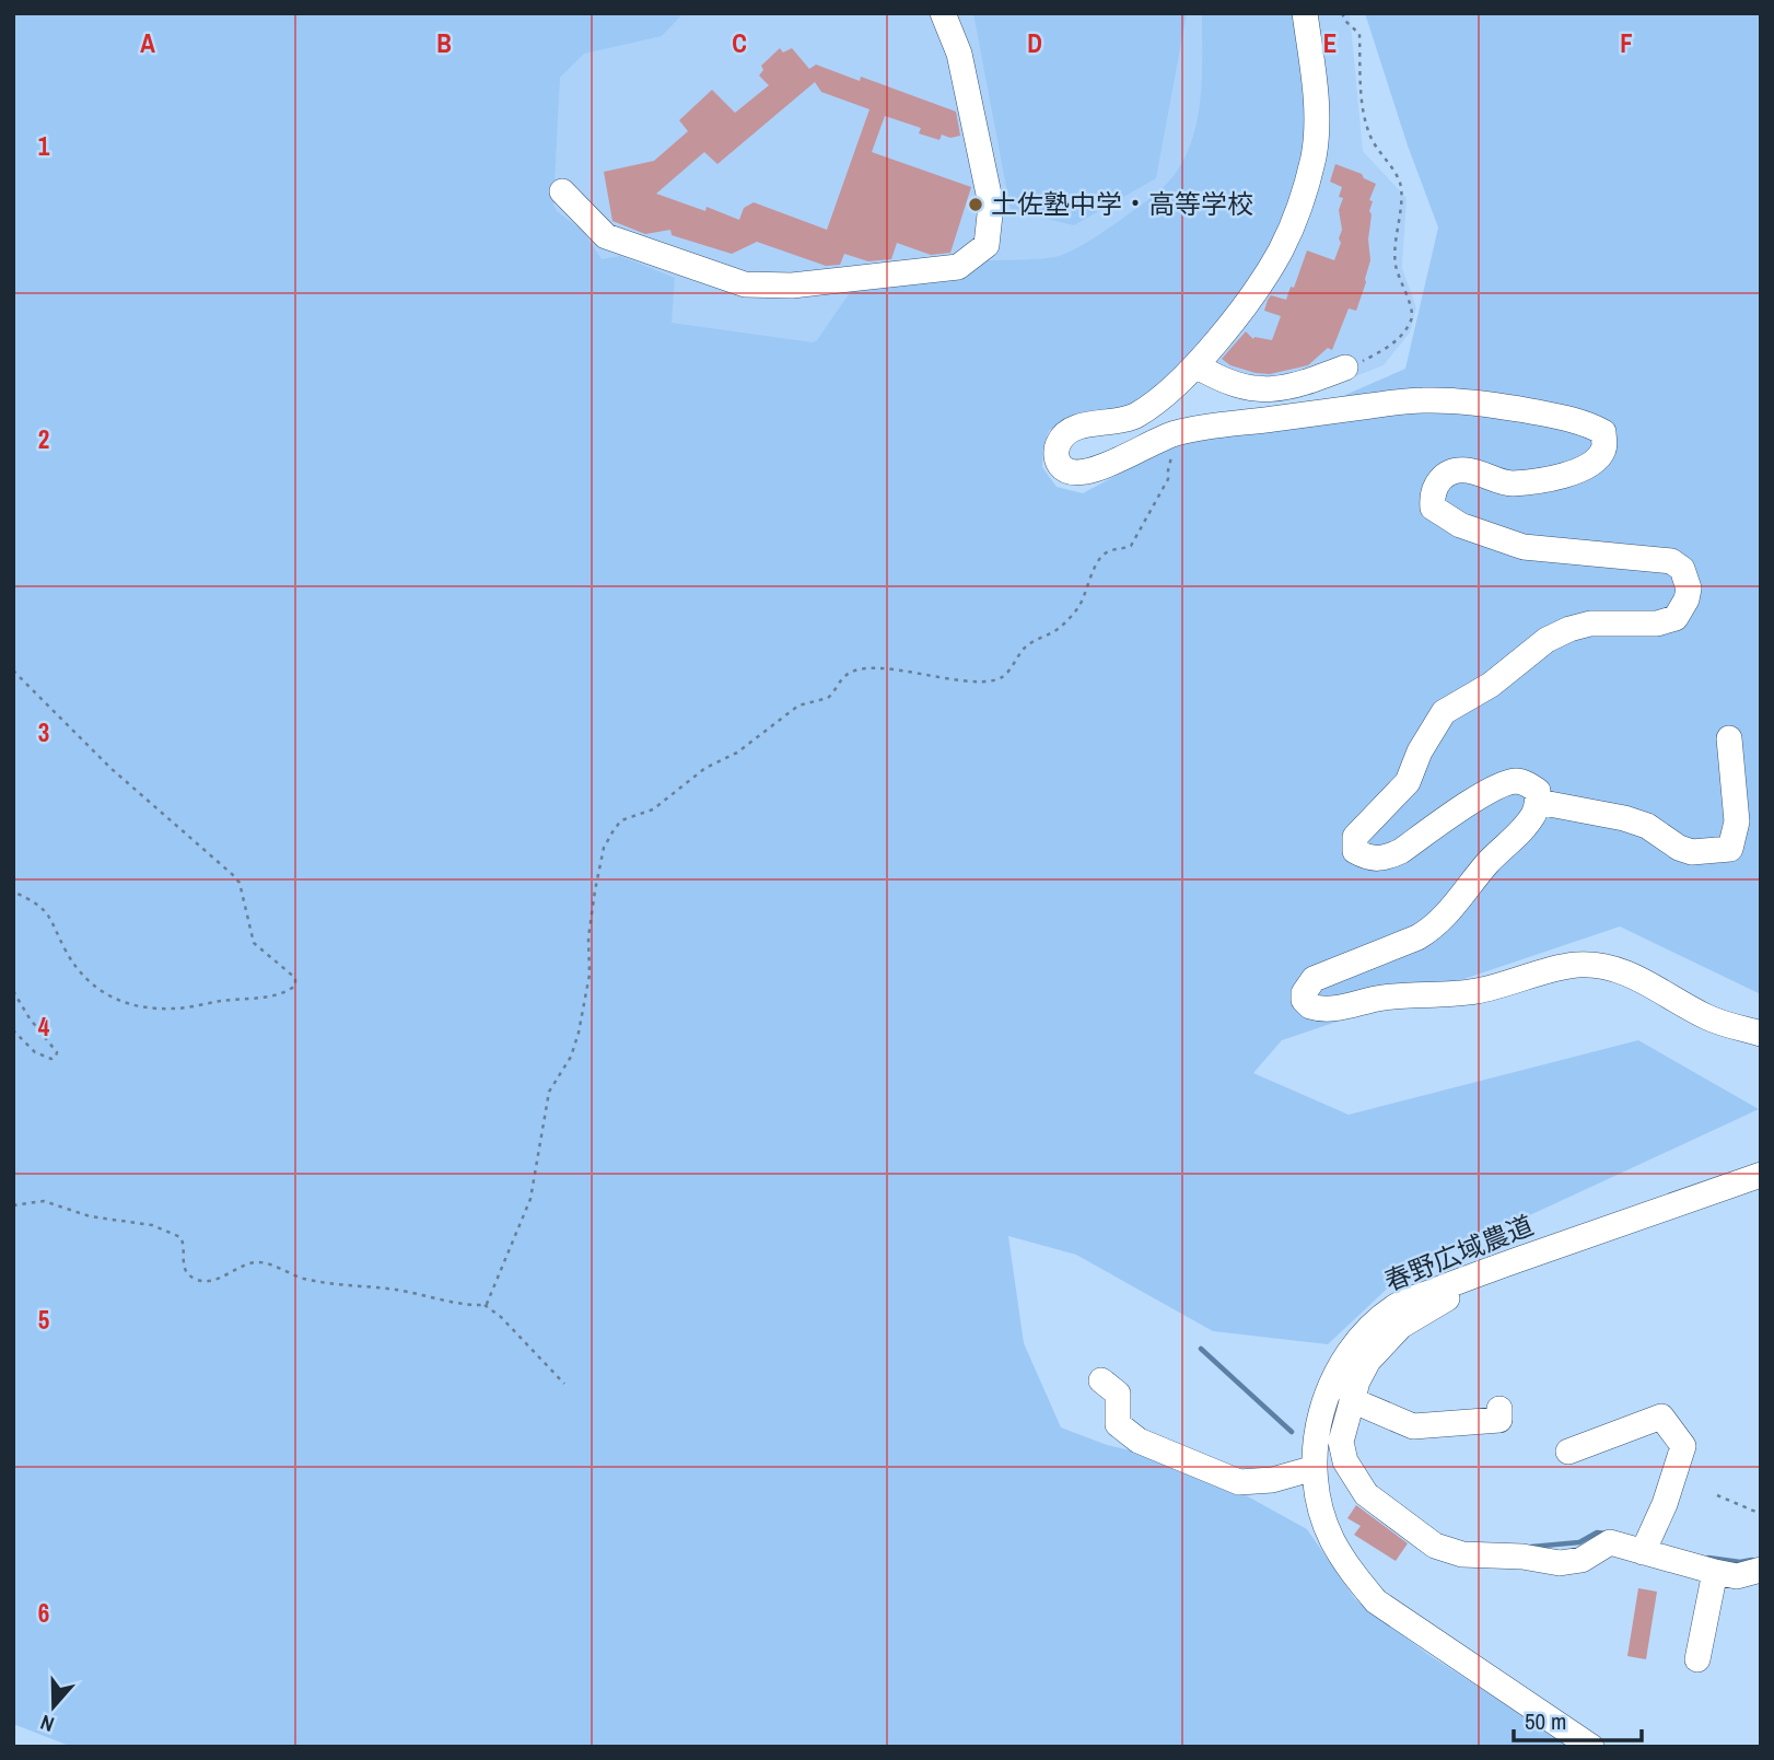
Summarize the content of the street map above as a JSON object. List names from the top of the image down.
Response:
{
  "streets": {
    "street": ["春野広域農道"]
  },
  "places": ["土佐塾中学・高等学校"],
  "scale_bar": "50 m",
  "north": "bottom",
  "grid": {
    "columns": [
      "A",
      "B",
      "C",
      "D",
      "E",
      "F"
    ],
    "rows": [
      "1",
      "2",
      "3",
      "4",
      "5",
      "6"
    ]
  }
}
